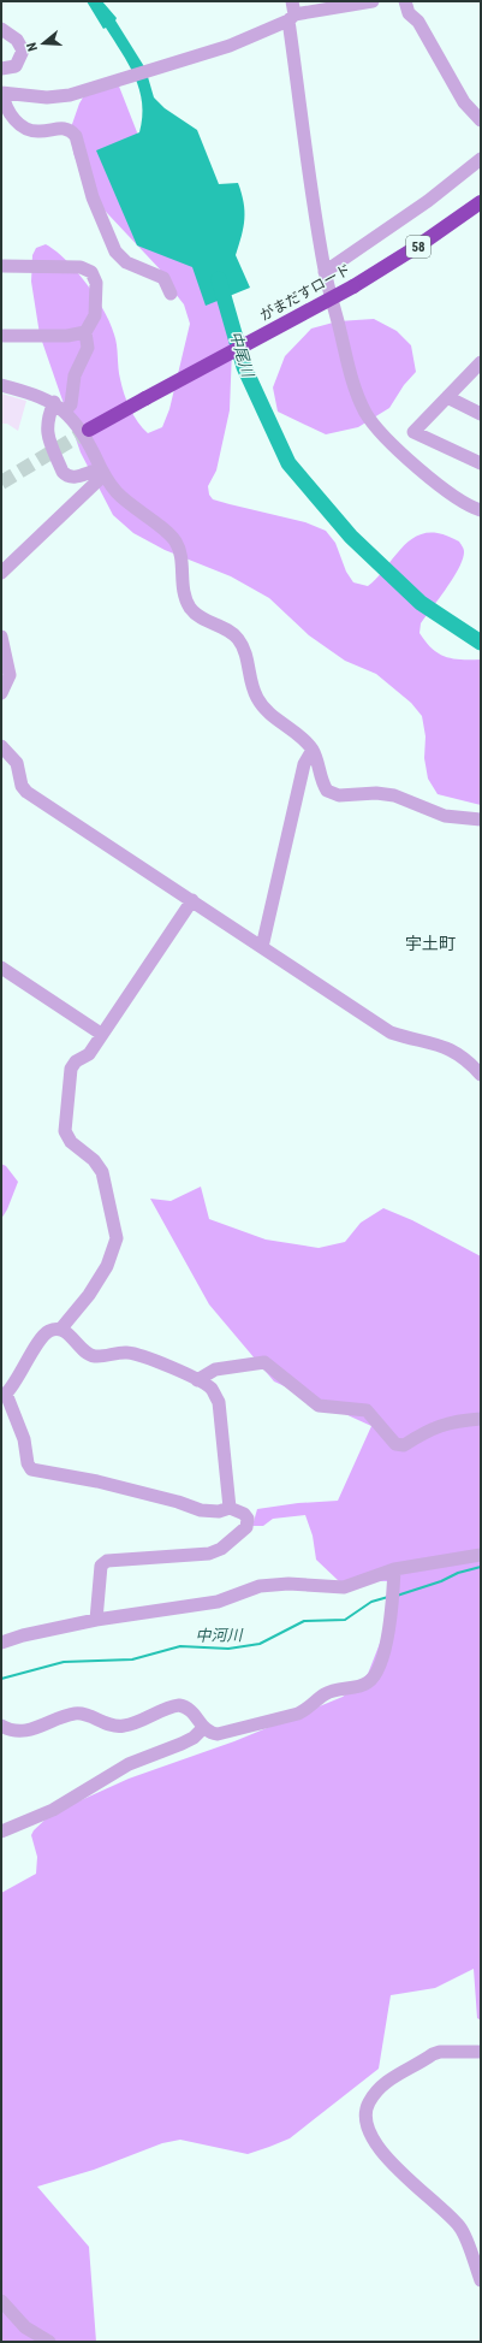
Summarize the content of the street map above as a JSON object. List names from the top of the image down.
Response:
{
  "streets": {
    "highway": ["58", "がまだすロード"]
  },
  "districts": ["宇土町"],
  "water": ["中尾川", "中河川"],
  "north": "left"
}
